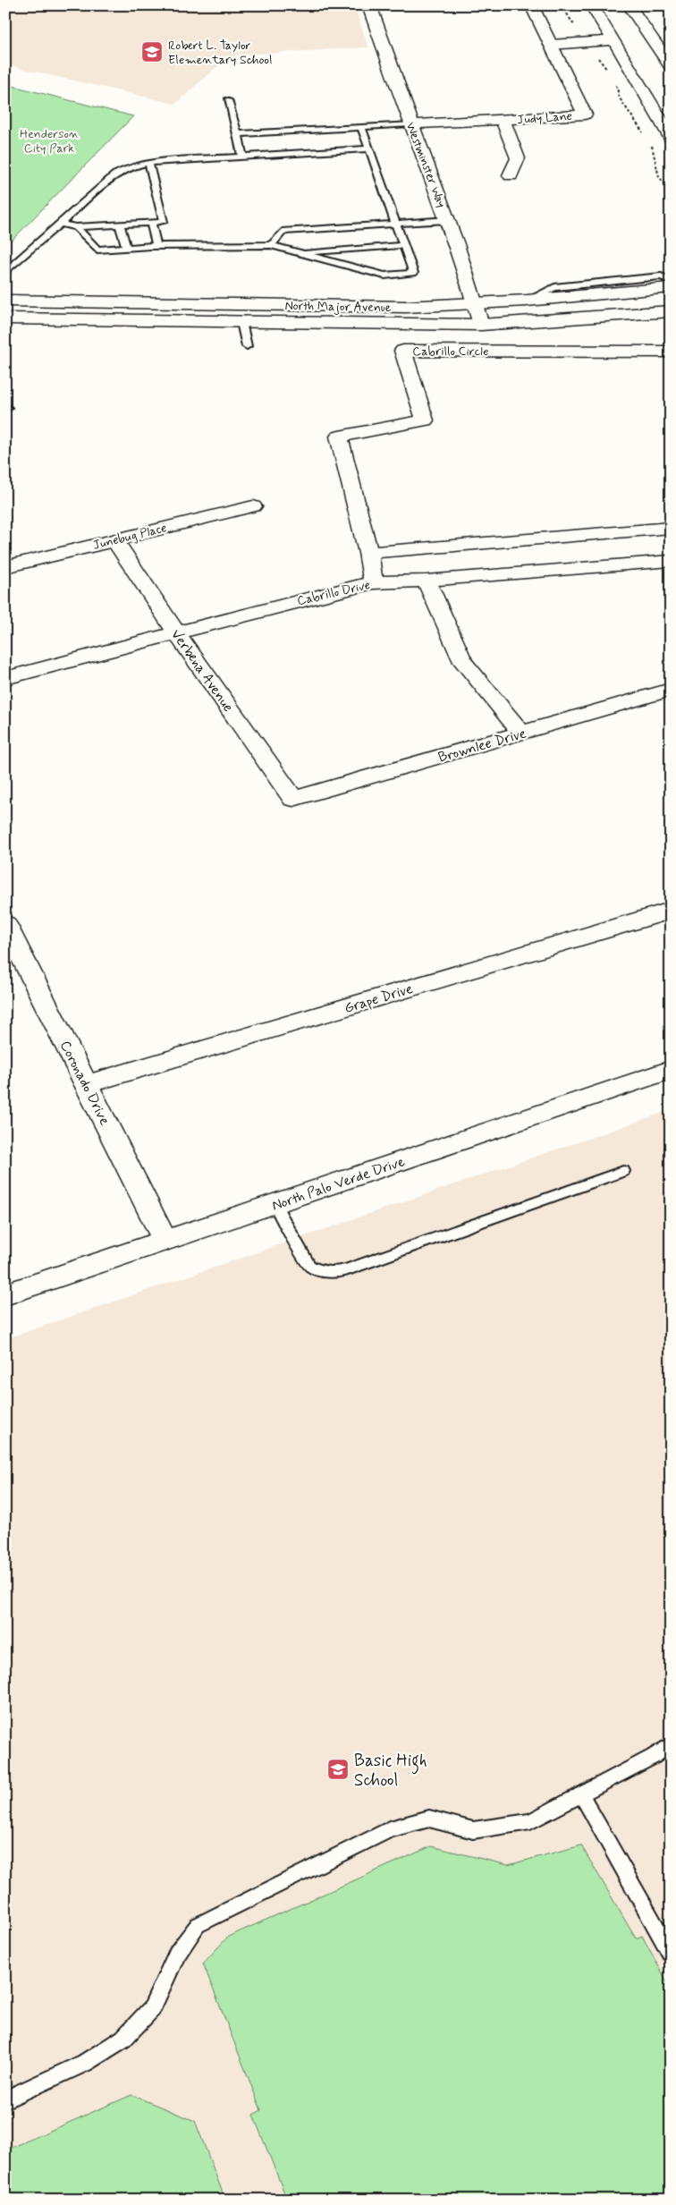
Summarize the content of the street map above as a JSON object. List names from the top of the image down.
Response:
{
  "streets": {
    "street": [
      "Judy Lane",
      "Westminster Way",
      "North Major Avenue",
      "Cabrillo Circle",
      "Junebug Place",
      "Cabrillo Drive",
      "Verbena Avenue",
      "Brownlee Drive",
      "Grape Drive",
      "Coronado Drive",
      "North Palo Verde Drive"
    ]
  },
  "crossings": [
    ["Judy Lane", "Westminster Way"],
    ["Westminster Way", "North Major Avenue"],
    ["Cabrillo Circle", "Cabrillo Drive"],
    ["Junebug Place", "Verbena Avenue"],
    ["Cabrillo Drive", "Verbena Avenue"],
    ["Verbena Avenue", "Brownlee Drive"],
    ["Grape Drive", "Coronado Drive"],
    ["Coronado Drive", "North Palo Verde Drive"]
  ],
  "parks": ["Henderson City Park"],
  "places": {
    "school or university": ["Robert L. Taylor Elementary School", "Basic High School"]
  }
}
